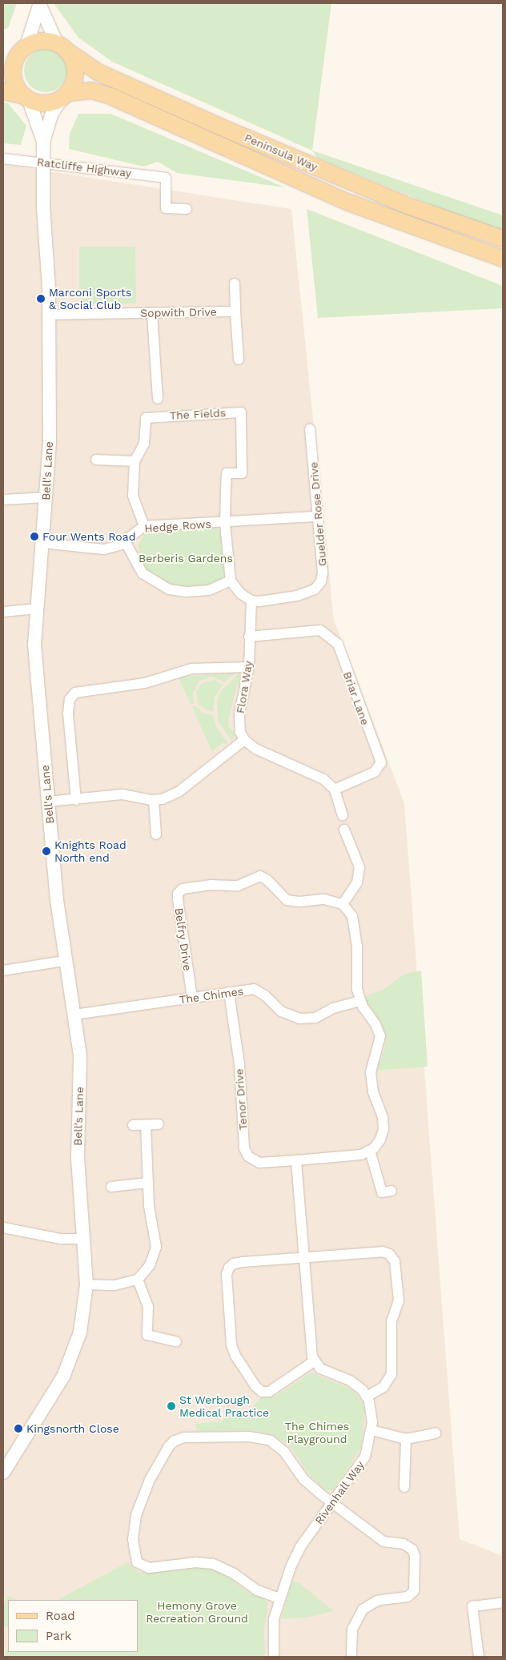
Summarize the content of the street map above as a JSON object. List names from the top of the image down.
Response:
{
  "streets": {
    "main road": ["Peninsula Way"],
    "street": [
      "Ratcliffe Highway",
      "Sopwith Drive",
      "The Fields",
      "Bell's Lane",
      "Guelder Rose Drive",
      "Hedge Rows",
      "Flora Way",
      "Briar Lane",
      "Belfry Drive",
      "The Chimes",
      "Tenor Drive",
      "Rivenhall Way"
    ]
  },
  "crossings": [
    ["Peninsula Way", "Bell's Lane"],
    ["Ratcliffe Highway", "Bell's Lane"],
    ["Sopwith Drive", "Bell's Lane"],
    ["The Fields", "Hedge Rows"],
    ["Bell's Lane", "Hedge Rows"],
    ["Bell's Lane", "The Chimes"],
    ["Guelder Rose Drive", "Flora Way"],
    ["Flora Way", "Briar Lane"],
    ["Belfry Drive", "The Chimes"],
    ["The Chimes", "Tenor Drive"]
  ],
  "parks": ["Berberis Gardens", "The Chimes Playground", "Hemony Grove Recreation Ground"],
  "places": [
    "Marconi Sports & Social Club",
    "Four Wents Road",
    "Knights Road North end",
    "St Werbough Medical Practice",
    "Kingsnorth Close"
  ],
  "legend": ["Road", "Park"]
}
